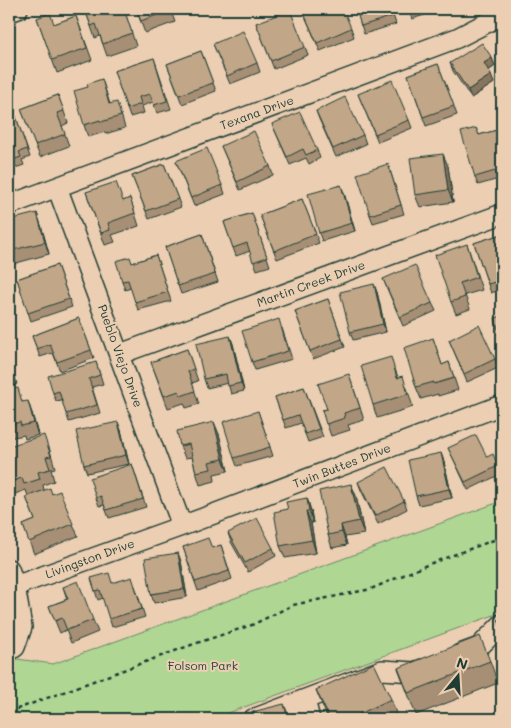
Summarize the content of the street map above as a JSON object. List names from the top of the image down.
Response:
{
  "streets": {
    "street": [
      "Texana Drive",
      "Martin Creek Drive",
      "Pueblo Viejo Drive",
      "Twin Buttes Drive",
      "Livingston Drive"
    ]
  },
  "crossings": [
    ["Texana Drive", "Pueblo Viejo Drive"],
    ["Martin Creek Drive", "Pueblo Viejo Drive"],
    ["Pueblo Viejo Drive", "Twin Buttes Drive"],
    ["Pueblo Viejo Drive", "Livingston Drive"],
    ["Twin Buttes Drive", "Livingston Drive"]
  ],
  "parks": ["Folsom Park"],
  "north": "top"
}
